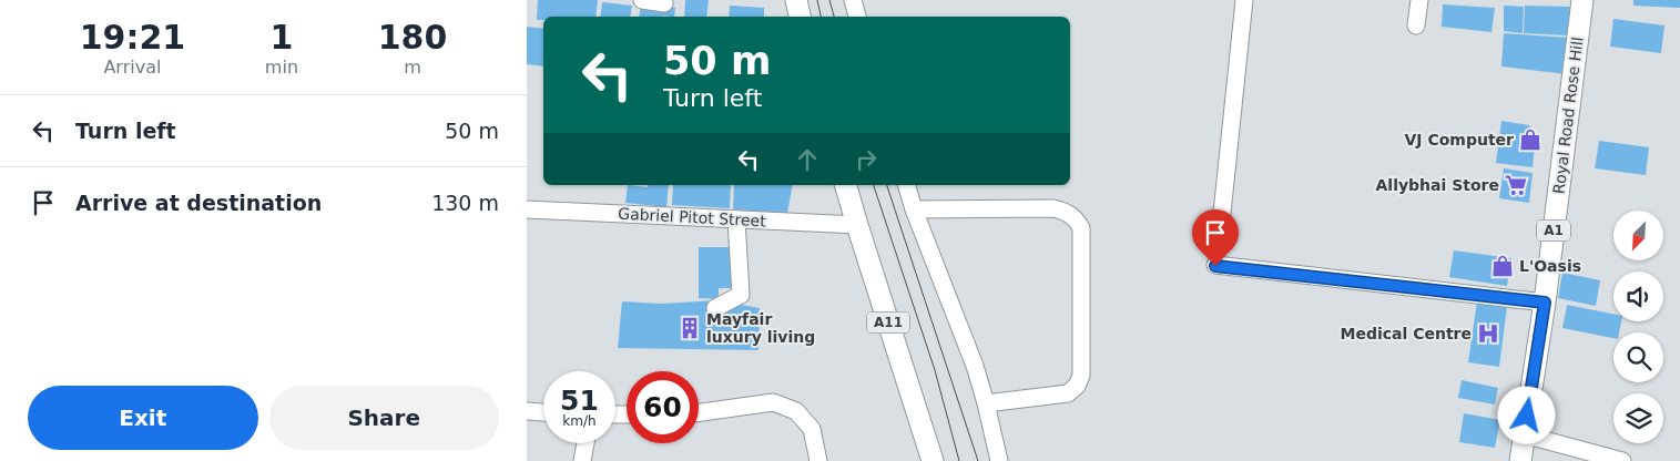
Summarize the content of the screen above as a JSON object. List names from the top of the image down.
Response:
{
  "streets": {
    "main road": ["Royal Road Rose Hill", "A1", "A11"],
    "street": ["Gabriel Pitot Street"]
  },
  "crossings": [
    ["Gabriel Pitot Street", "A11"]
  ],
  "places": {
    "shop": ["VJ Computer", "L'Oasis"],
    "supermarket": ["Allybhai Store"],
    "building": ["Mayfair luxury living"],
    "hospital": ["Medical Centre"]
  },
  "north": "bottom left",
  "page": {
    "eta": [
      "19:21",
      "Arrival",
      "1",
      "min",
      "180",
      "m"
    ],
    "turn": ["50 m", "Turn left"],
    "list": [
      {
        "name": "Turn left",
        "value": "50 m"
      },
      {
        "name": "Arrive at destination",
        "value": "130 m"
      }
    ],
    "speed": "51 km/h",
    "limit": "60",
    "buttons": ["Exit", "Share"]
  }
}
